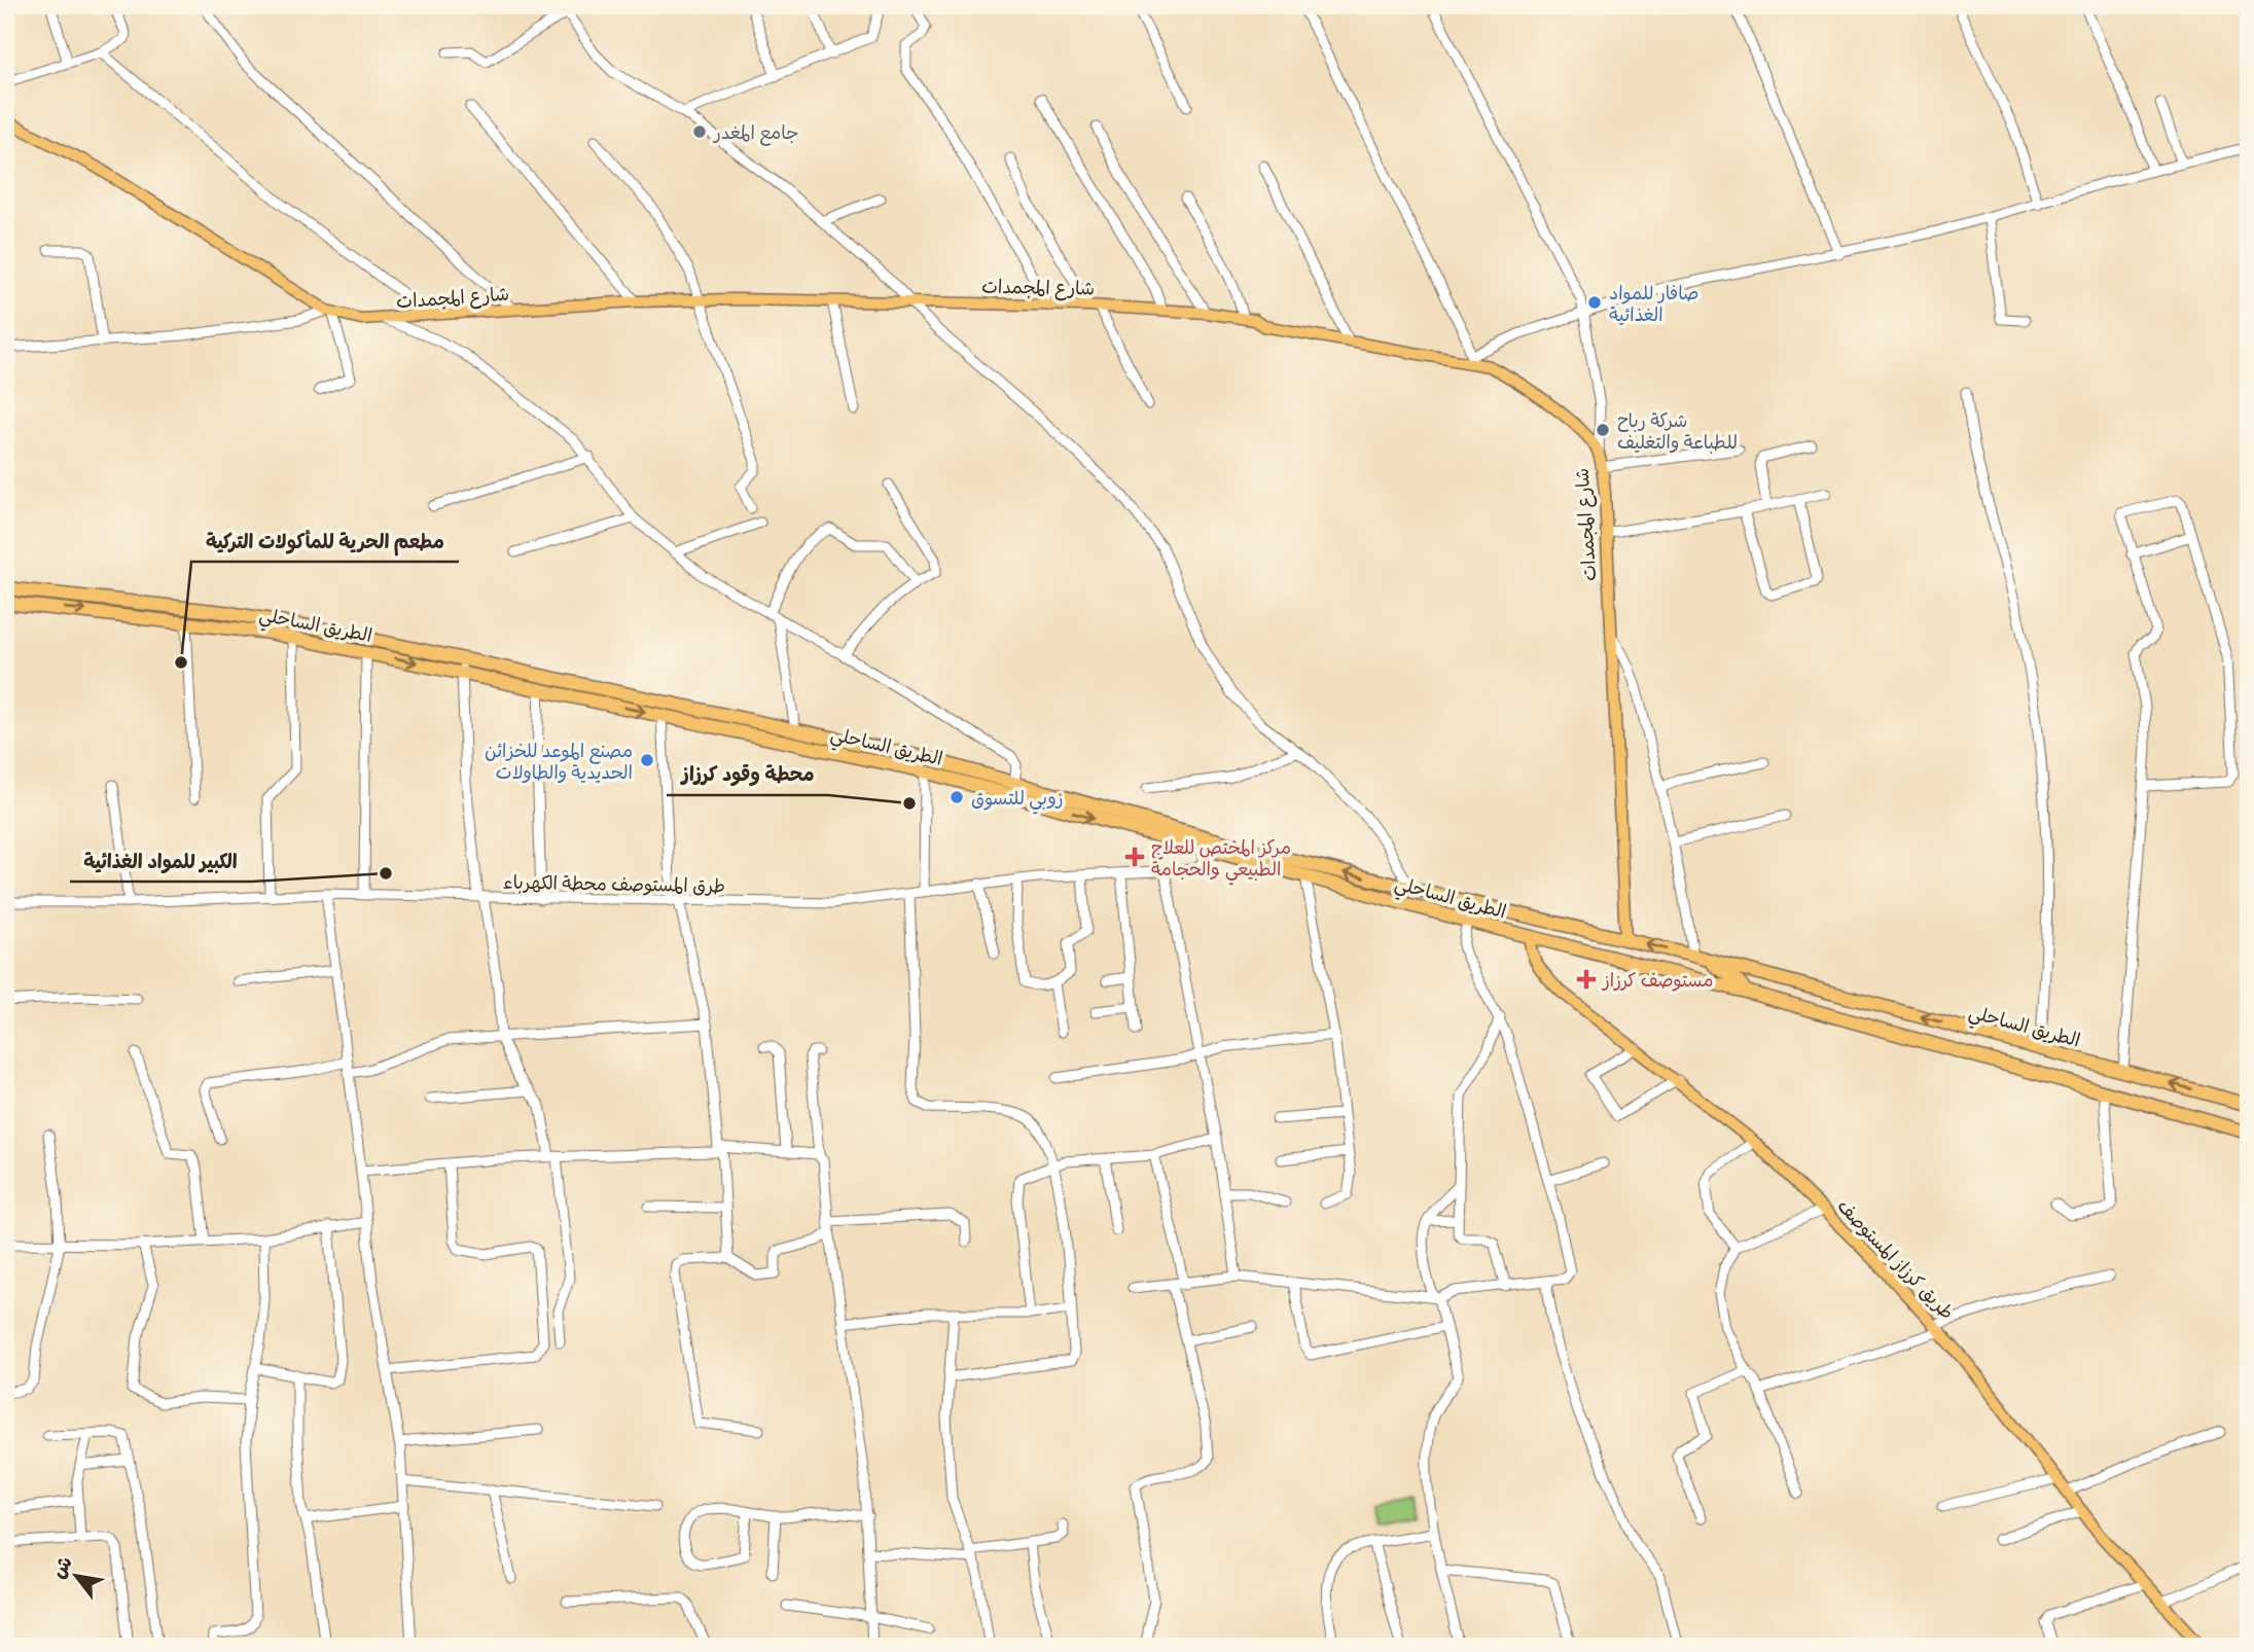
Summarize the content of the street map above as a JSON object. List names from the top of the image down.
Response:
{
  "streets": {
    "highway": ["الطريق الساحلي"],
    "main road": ["شارع المجمدات", "طريق كرزاز المستوصف"],
    "street": ["طرق المستوصف محطة الكهرباء"]
  },
  "crossings": [
    ["شارع المجمدات", "الطريق الساحلي"],
    ["الطريق الساحلي", "طرق المستوصف محطة الكهرباء"],
    ["الطريق الساحلي", "طريق كرزاز المستوصف"]
  ],
  "places": {
    "other": [
      "جامع المغدر",
      "صافار للمواد الغذائية",
      "شركة رباح للطباعة والتغليف",
      "مطعم الحرية للمأكولات التركية",
      "مصنع الموعد للخزائن الحديدية والطاولات",
      "زوبي للتسوق",
      "محطة وقود كرزاز",
      "الكبير للمواد الغذائية"
    ],
    "health": ["مركز المختص للعلاج الطبيعي والحجامة", "مستوصف كرزاز"]
  },
  "north": "top left"
}
